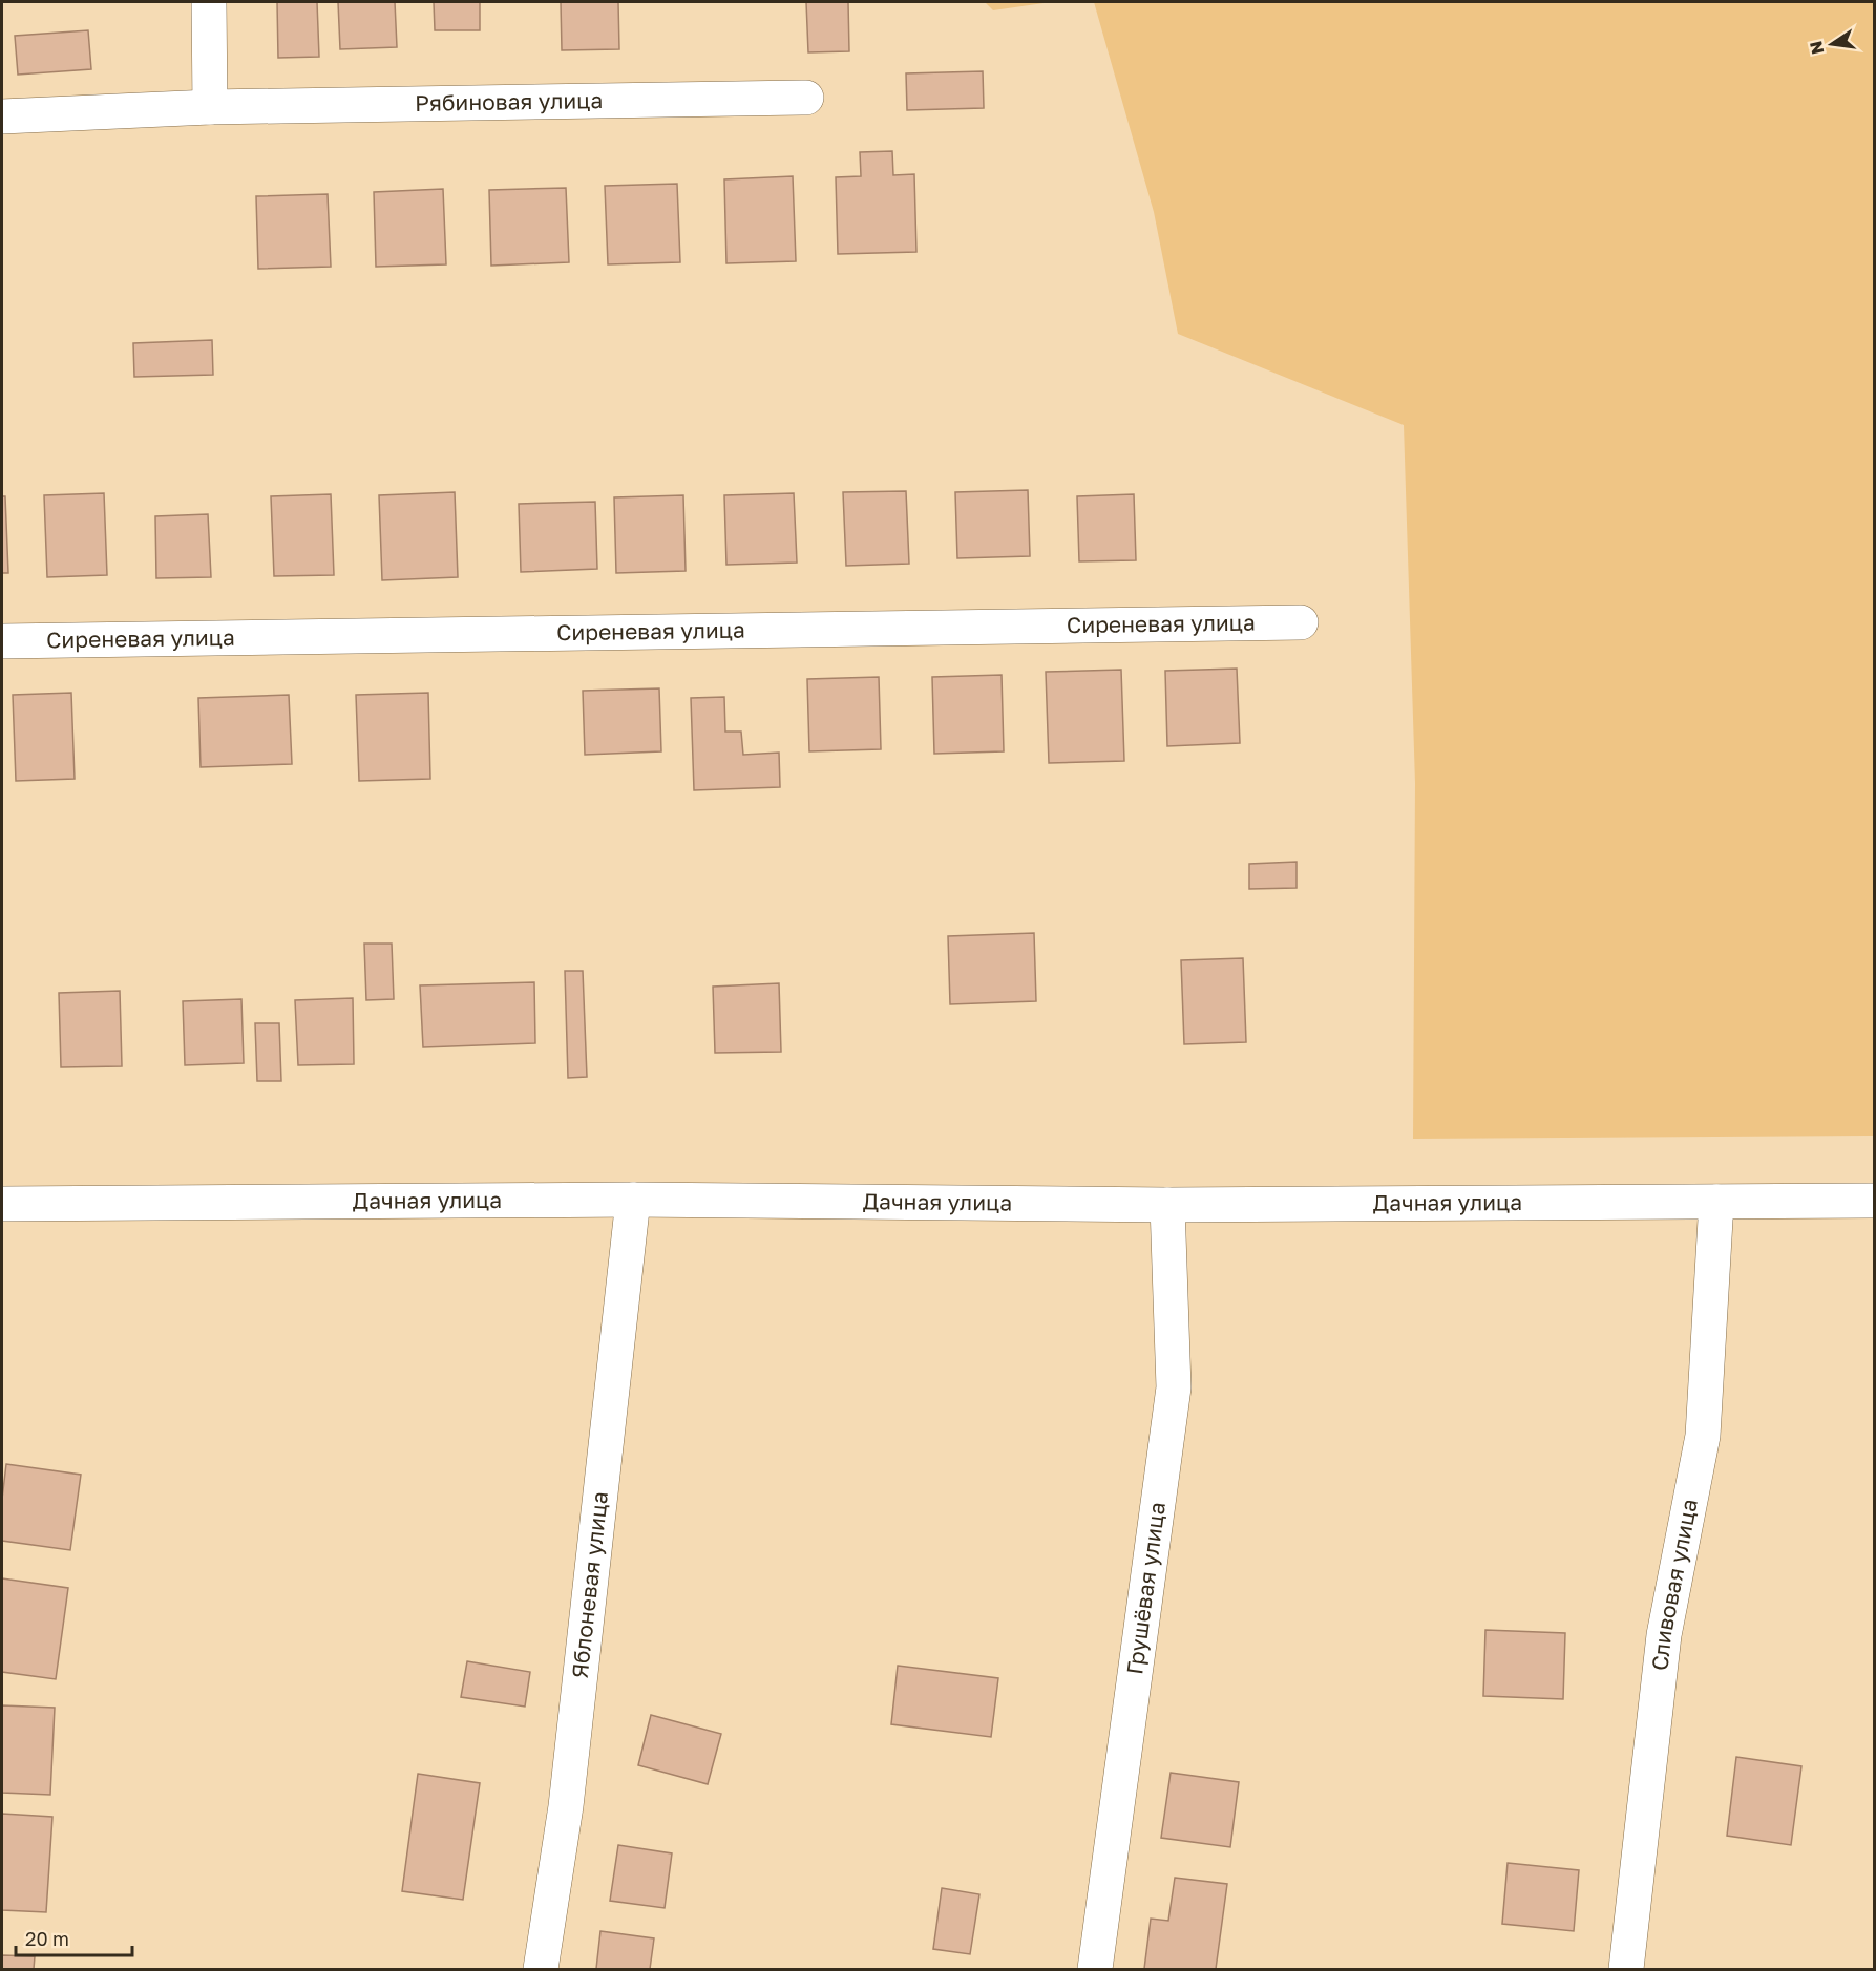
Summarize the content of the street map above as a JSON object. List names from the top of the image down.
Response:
{
  "streets": {
    "street": [
      "Рябиновая улица",
      "Сиреневая улица",
      "Дачная улица",
      "Яблоневая улица",
      "Сливовая улица",
      "Грушёвая улица"
    ]
  },
  "crossings": [
    ["Дачная улица", "Яблоневая улица"],
    ["Дачная улица", "Сливовая улица"],
    ["Дачная улица", "Грушёвая улица"]
  ],
  "scale_bar": "20 m",
  "north": "left"
}
